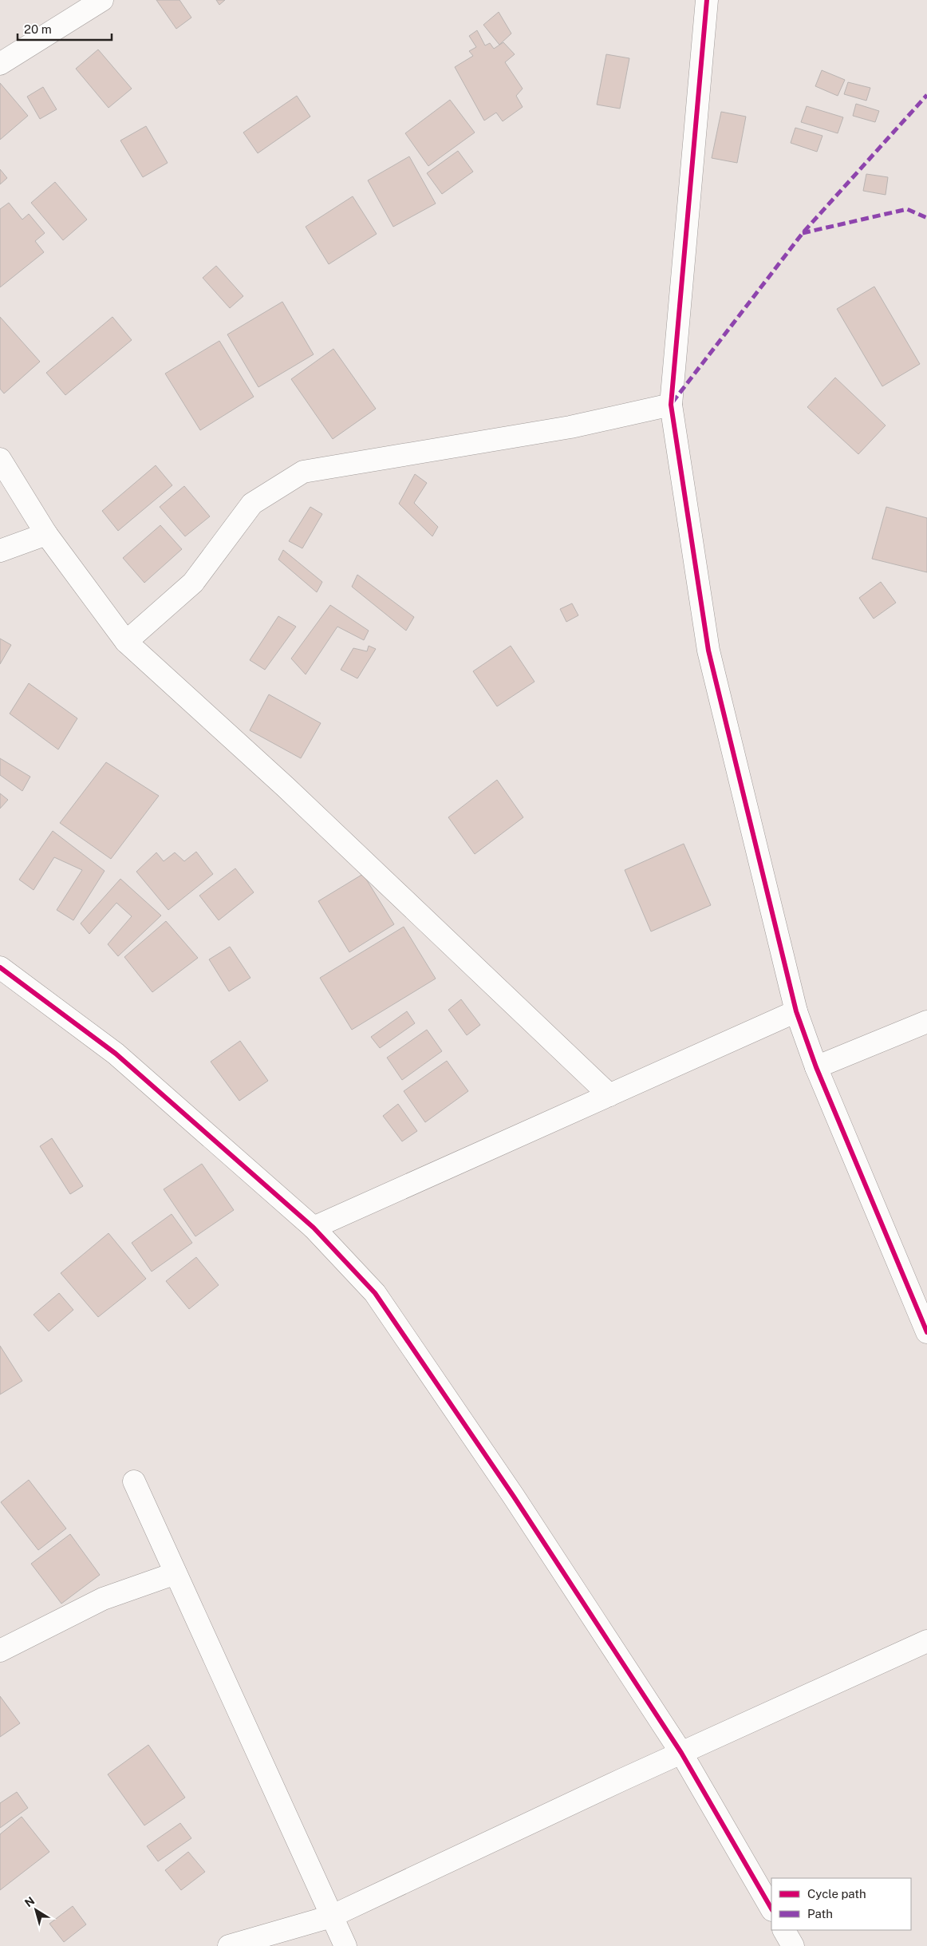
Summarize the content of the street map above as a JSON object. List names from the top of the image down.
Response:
{
  "legend": ["Cycle path", "Path"],
  "scale_bar": "20 m",
  "north": "top left"
}
